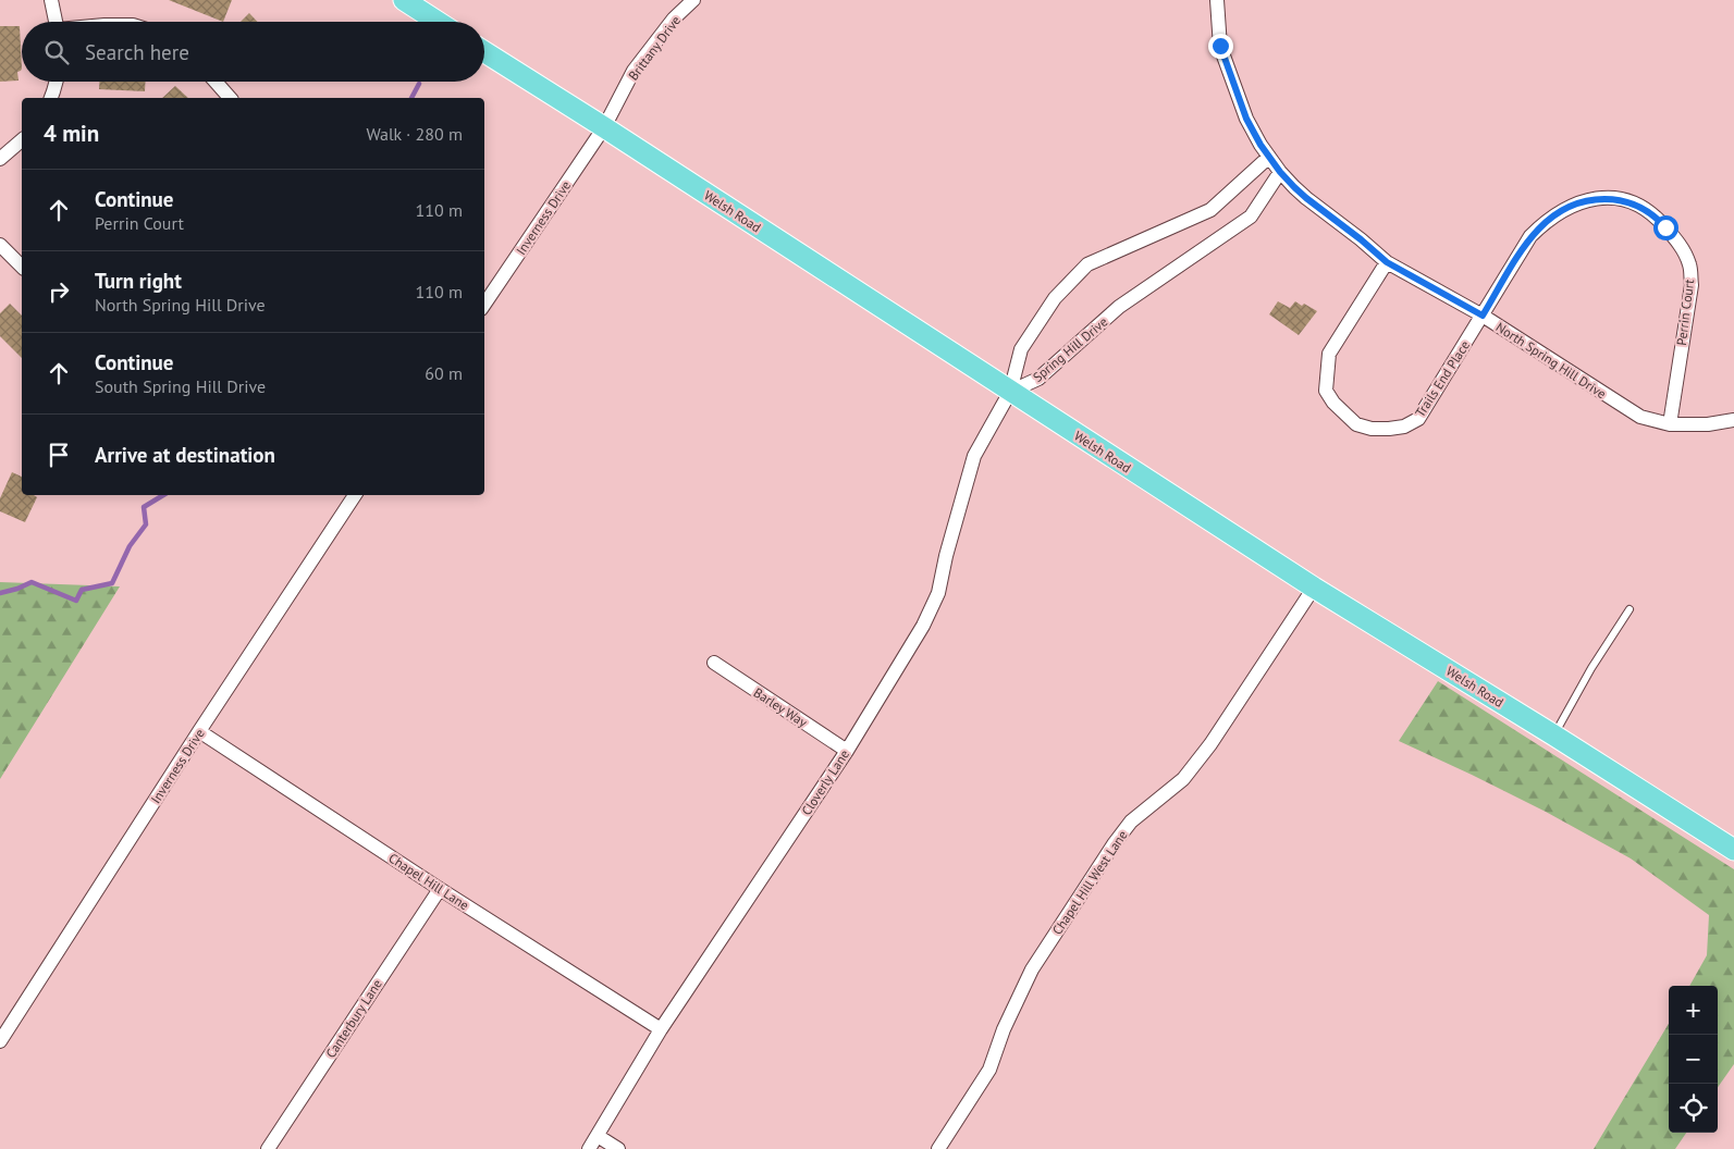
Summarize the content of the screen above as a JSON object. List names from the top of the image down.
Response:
{
  "streets": {
    "main road": ["Welsh Road"],
    "street": [
      "Brittany Drive",
      "Inverness Drive",
      "Perrin Court",
      "Spring Hill Drive",
      "North Spring Hill Drive",
      "Trails End Place",
      "Barley Way",
      "Cloverly Lane",
      "Chapel Hill Lane",
      "Chapel Hill West Lane",
      "Canterbury Lane"
    ]
  },
  "crossings": [
    ["Brittany Drive", "Welsh Road"],
    ["Brittany Drive", "Inverness Drive"],
    ["Welsh Road", "Inverness Drive"],
    ["Welsh Road", "Spring Hill Drive"],
    ["Welsh Road", "Cloverly Lane"],
    ["Welsh Road", "Chapel Hill West Lane"],
    ["Inverness Drive", "Chapel Hill Lane"],
    ["Perrin Court", "North Spring Hill Drive"],
    ["Perrin Court", "Trails End Place"],
    ["Spring Hill Drive", "North Spring Hill Drive"],
    ["Spring Hill Drive", "Cloverly Lane"],
    ["North Spring Hill Drive", "Trails End Place"],
    ["Barley Way", "Cloverly Lane"],
    ["Cloverly Lane", "Chapel Hill Lane"],
    ["Chapel Hill Lane", "Canterbury Lane"]
  ],
  "page": {
    "search": "Search here",
    "heading": ["4 min", "Walk · 280 m"],
    "list": [
      ["Continue", "Perrin Court", "110 m"],
      ["Turn right", "North Spring Hill Drive", "110 m"],
      ["Continue", "South Spring Hill Drive", "60 m"],
      "Arrive at destination"
    ],
    "map_buttons": ["+", "−"]
  }
}
